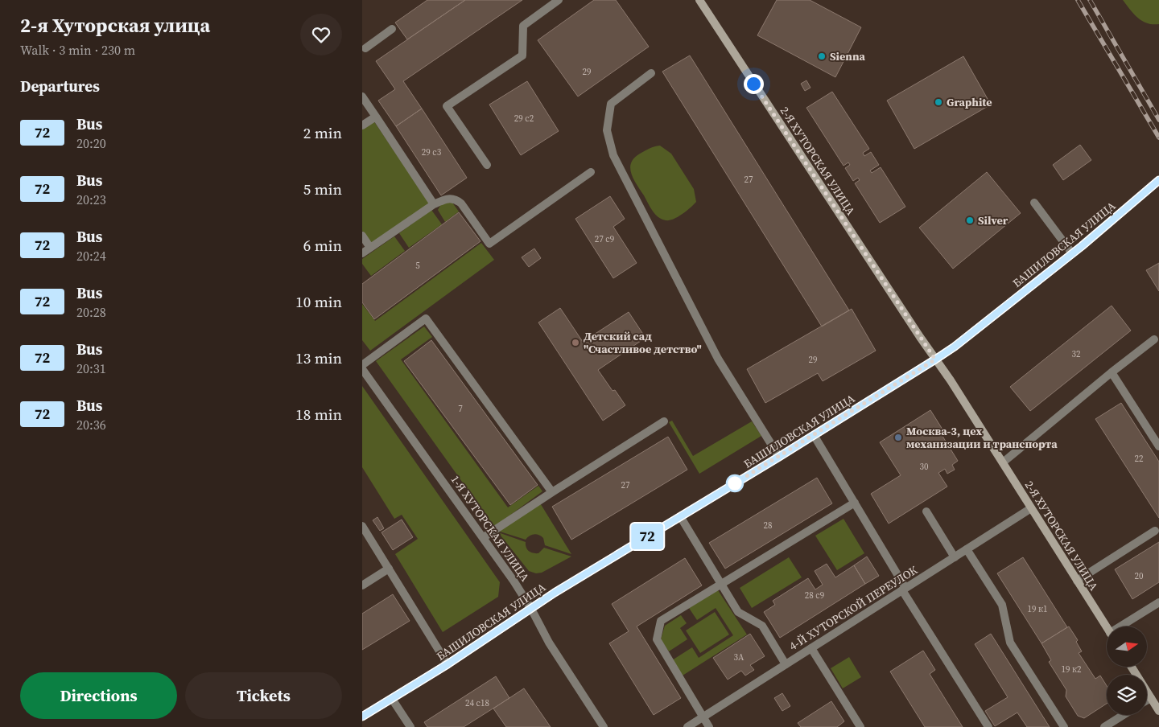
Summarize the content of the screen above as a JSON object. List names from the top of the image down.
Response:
{
  "streets": {
    "main road": ["2-Я ХУТОРСКАЯ УЛИЦА", "БАШИЛОВСКАЯ УЛИЦА"],
    "street": ["1-Я ХУТОРСКАЯ УЛИЦА", "4-Й ХУТОРСКОЙ ПЕРЕУЛОК"]
  },
  "crossings": [
    ["2-Я ХУТОРСКАЯ УЛИЦА", "БАШИЛОВСКАЯ УЛИЦА"],
    ["2-Я ХУТОРСКАЯ УЛИЦА", "4-Й ХУТОРСКОЙ ПЕРЕУЛОК"],
    ["БАШИЛОВСКАЯ УЛИЦА", "1-Я ХУТОРСКАЯ УЛИЦА"]
  ],
  "places": [
    "Sienna",
    "Graphite",
    "Silver",
    "Детский сад \"Счастливое детство\"",
    "Москва-3, цех механизации и транспорта"
  ],
  "lines": ["bus line 72"],
  "house_numbers": [
    "29",
    "29 с2",
    "29 с3",
    "27",
    "27 с9",
    "5",
    "32",
    "29",
    "7",
    "22",
    "30",
    "27",
    "28",
    "20",
    "28 с9",
    "19 к1",
    "3А",
    "19 к2",
    "24 с18"
  ],
  "north": "right",
  "page": {
    "heading": [
      ["2-я Хуторская улица", "Walk · 3 min · 230 m"],
      "Departures"
    ],
    "on_map": "72",
    "list": [
      {
        "mark": "72",
        "name": "Bus",
        "note": "20:20",
        "value": "2 min"
      },
      {
        "mark": "72",
        "name": "Bus",
        "note": "20:23",
        "value": "5 min"
      },
      {
        "mark": "72",
        "name": "Bus",
        "note": "20:24",
        "value": "6 min"
      },
      {
        "mark": "72",
        "name": "Bus",
        "note": "20:28",
        "value": "10 min"
      },
      {
        "mark": "72",
        "name": "Bus",
        "note": "20:31",
        "value": "13 min"
      },
      {
        "mark": "72",
        "name": "Bus",
        "note": "20:36",
        "value": "18 min"
      }
    ],
    "buttons": ["Directions", "Tickets"]
  }
}
